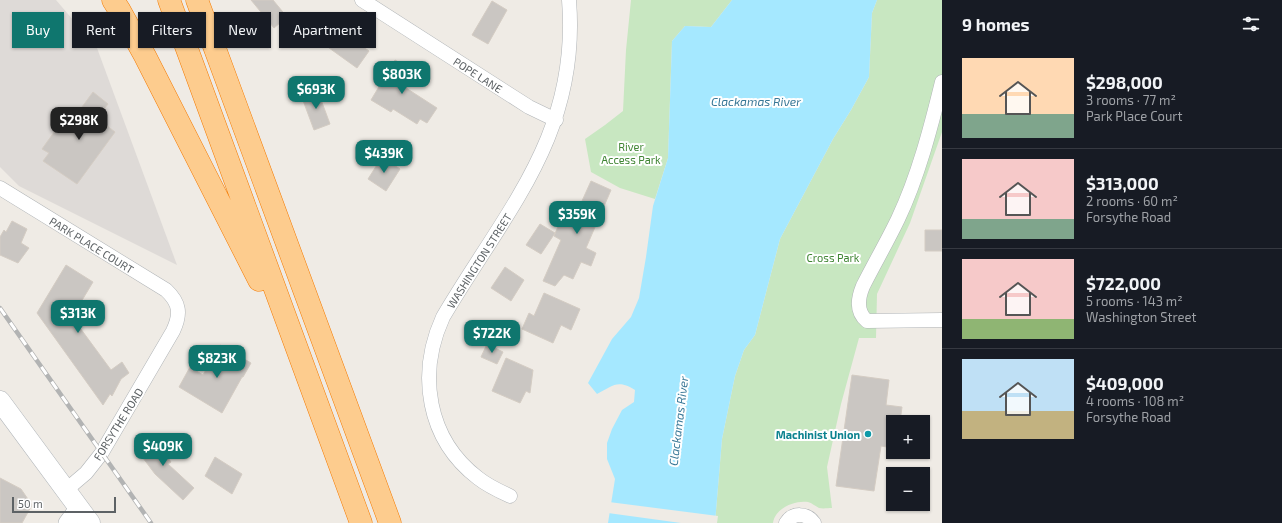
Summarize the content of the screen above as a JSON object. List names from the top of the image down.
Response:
{
  "streets": {
    "street": [
      "POPE LANE",
      "PARK PLACE COURT",
      "WASHINGTON STREET",
      "FORSYTHE ROAD"
    ]
  },
  "crossings": [
    ["POPE LANE", "WASHINGTON STREET"],
    ["PARK PLACE COURT", "FORSYTHE ROAD"]
  ],
  "water": ["Clackamas River"],
  "parks": ["River Access Park", "Cross Park"],
  "places": ["Machinist Union"],
  "scale_bar": "50 m",
  "page": {
    "heading": "9 homes",
    "chip": [
      "Buy",
      "Rent",
      "Filters",
      "New",
      "Apartment"
    ],
    "list": [
      {
        "name": "$298,000",
        "note": "3 rooms · 77 m² · Park Place Court"
      },
      {
        "name": "$313,000",
        "note": "2 rooms · 60 m² · Forsythe Road"
      },
      {
        "name": "$722,000",
        "note": "5 rooms · 143 m² · Washington Street"
      },
      {
        "name": "$409,000",
        "note": "4 rooms · 108 m² · Forsythe Road"
      }
    ],
    "price": [
      "$803K",
      "$693K",
      "$298K",
      "$439K",
      "$359K",
      "$313K",
      "$722K",
      "$823K",
      "$409K"
    ],
    "map_buttons": ["+", "−"],
    "scale": "50 m"
  }
}
